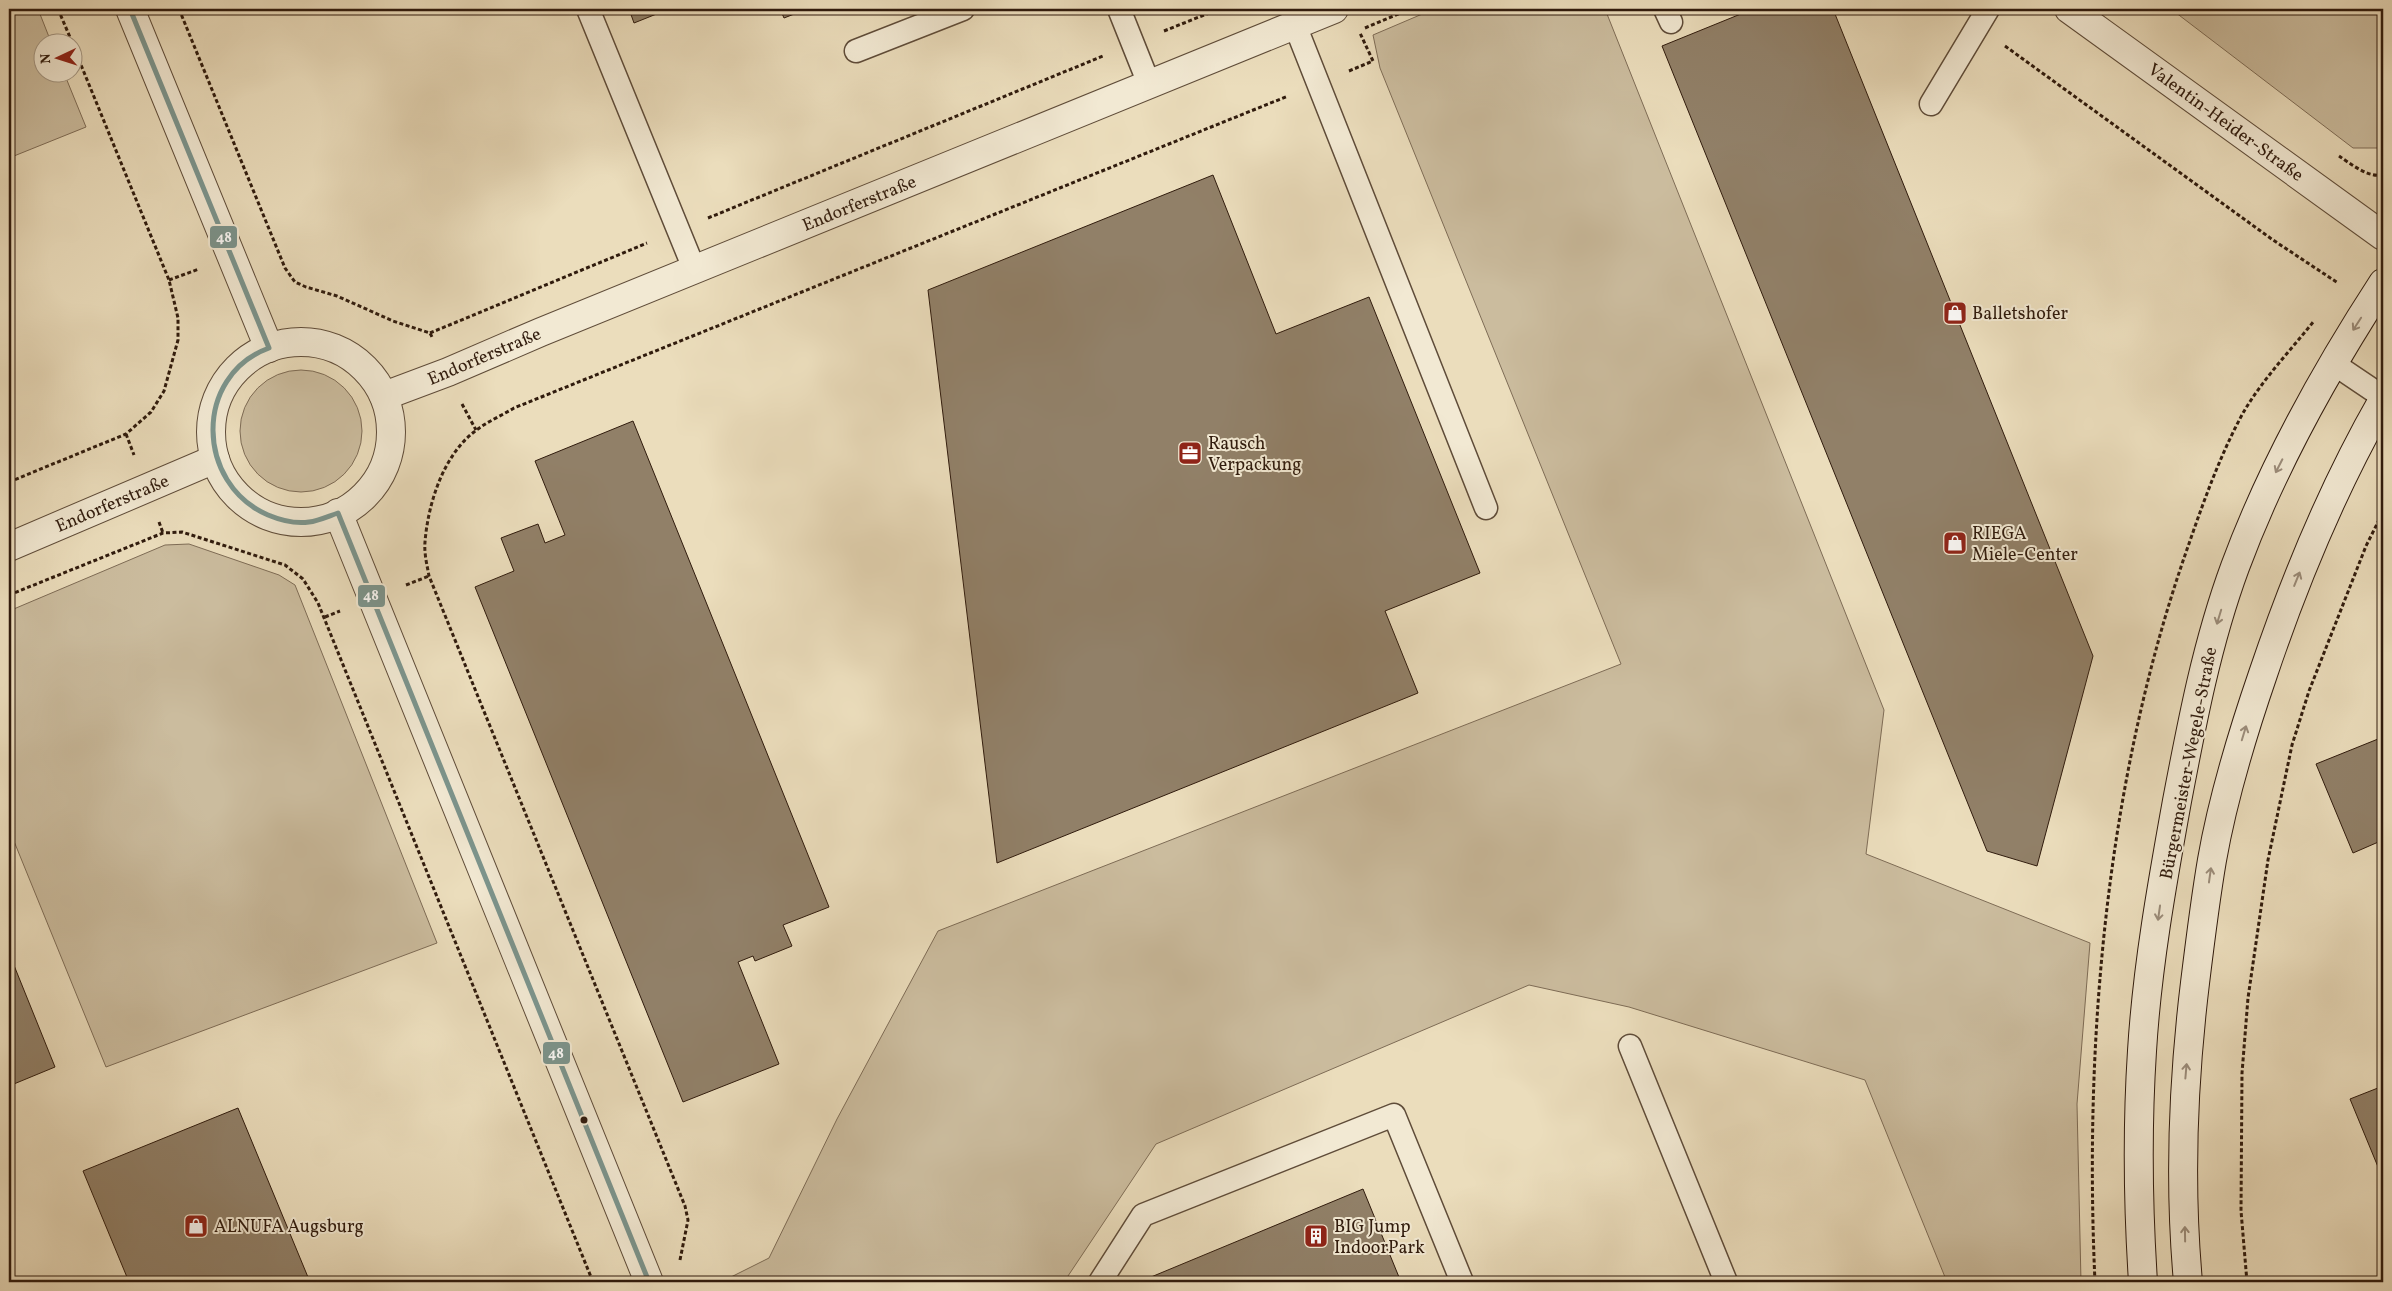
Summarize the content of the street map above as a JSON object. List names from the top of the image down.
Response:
{
  "streets": {
    "street": ["Valentin-Heider-Straße", "Endorferstraße", "Bürgermeister-Wegele-Straße"]
  },
  "places": {
    "shop": ["Balletshofer", "RIEGA Miele-Center", "ALNUFA Augsburg"],
    "office": ["Rausch Verpackung"],
    "building": ["BIG Jump IndoorPark"]
  },
  "lines": ["transit line 48"],
  "north": "left"
}
